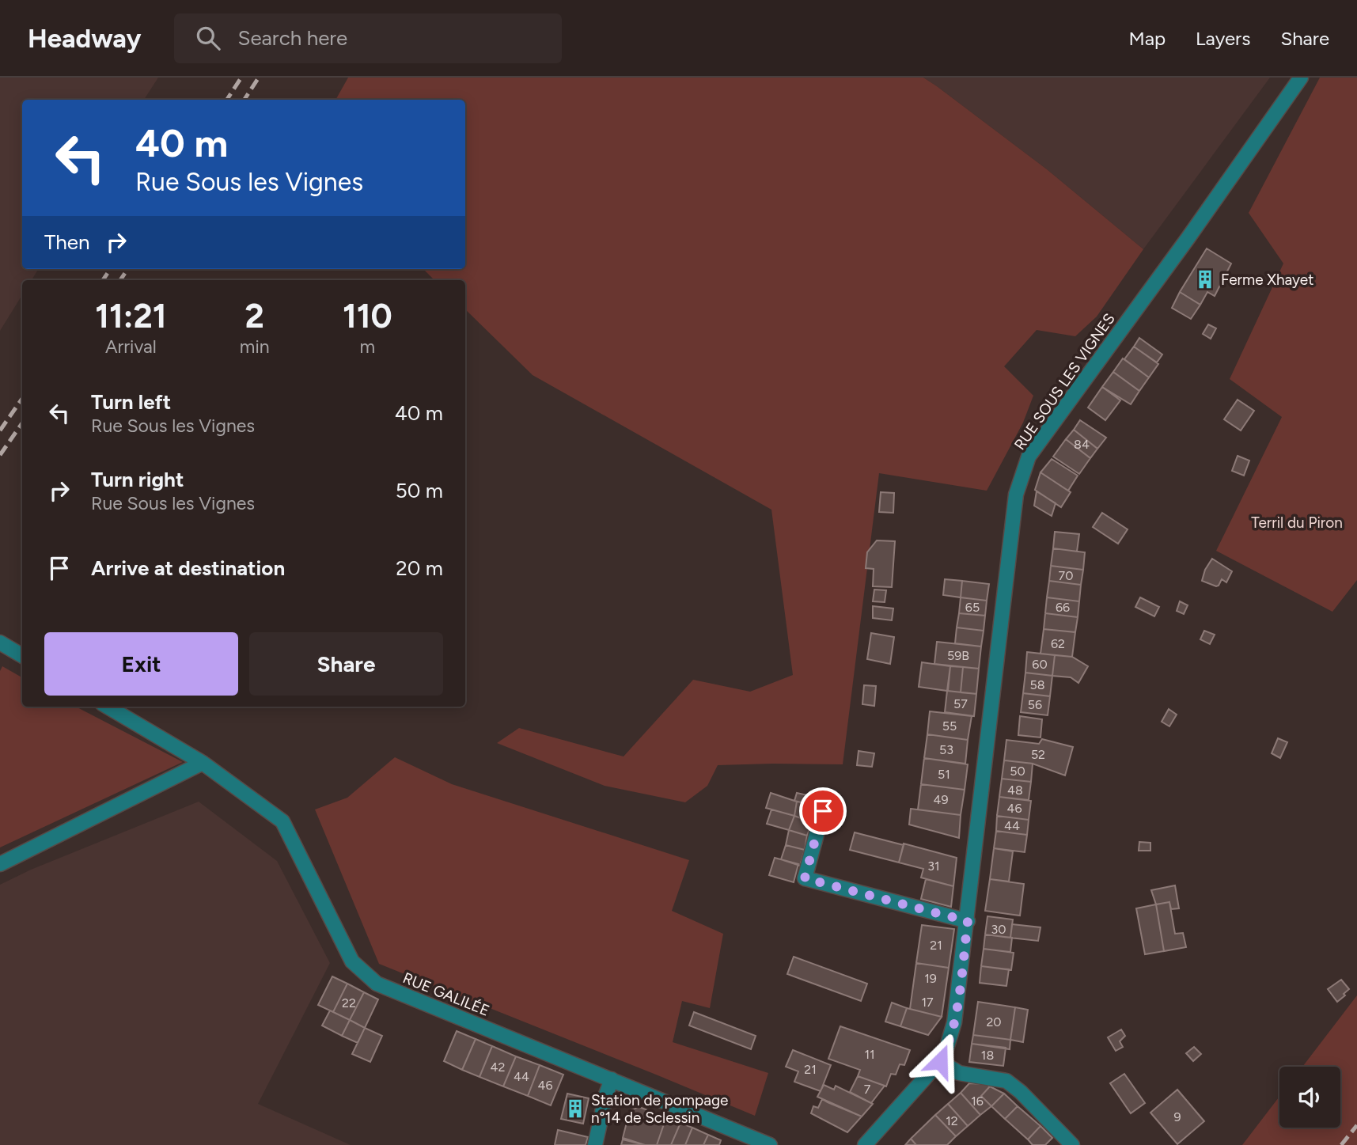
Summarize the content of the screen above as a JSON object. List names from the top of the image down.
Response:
{
  "streets": {
    "street": ["RUE SOUS LES VIGNES", "RUE GALILÉE"]
  },
  "parks": ["Terril du Piron"],
  "places": {
    "building": ["Ferme Xhayet", "Station de pompage n°14 de Sclessin"]
  },
  "house_numbers": [
    "84",
    "70",
    "65",
    "66",
    "62",
    "59B",
    "60",
    "58",
    "57",
    "56",
    "55",
    "53",
    "52",
    "50",
    "51",
    "48",
    "49",
    "46",
    "44",
    "31",
    "30",
    "21",
    "19",
    "17",
    "22",
    "20",
    "11",
    "18",
    "42",
    "21",
    "44",
    "46",
    "7",
    "16",
    "9",
    "12"
  ],
  "page": {
    "header": "Headway",
    "search": "Search here",
    "nav": ["Map", "Layers", "Share"],
    "turn": ["40 m", "Rue Sous les Vignes"],
    "then": "Then",
    "eta": [
      "11:21",
      "Arrival",
      "2",
      "min",
      "110",
      "m"
    ],
    "list": [
      {
        "name": "Turn left",
        "note": "Rue Sous les Vignes",
        "value": "40 m"
      },
      {
        "name": "Turn right",
        "note": "Rue Sous les Vignes",
        "value": "50 m"
      },
      {
        "name": "Arrive at destination",
        "value": "20 m"
      }
    ],
    "buttons": ["Exit", "Share"]
  }
}
